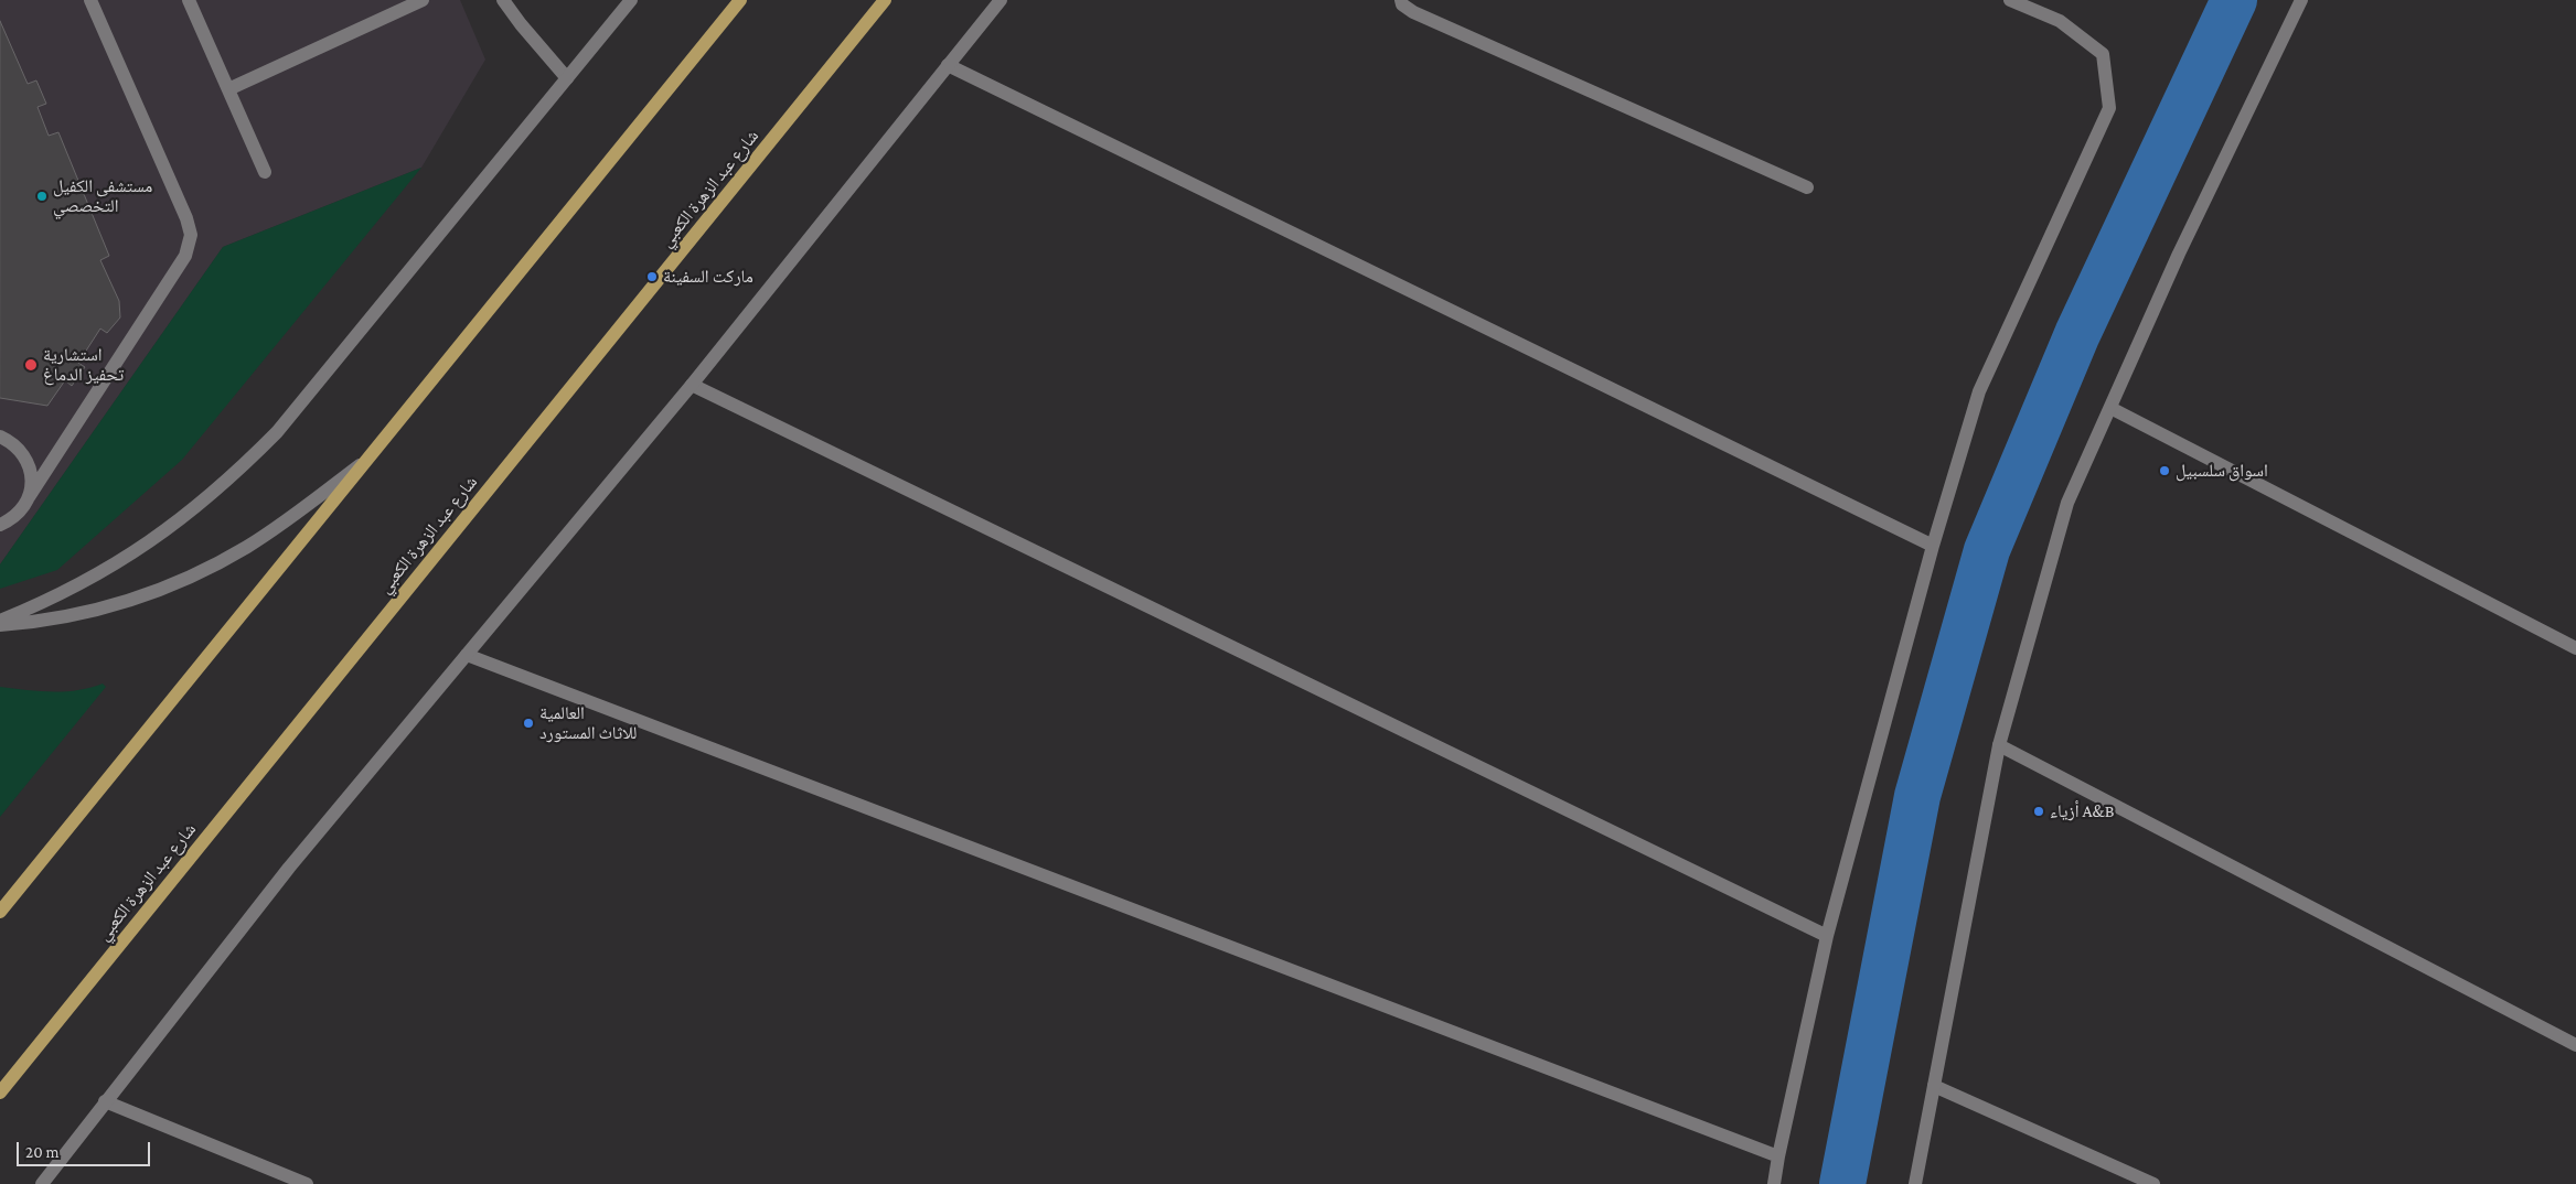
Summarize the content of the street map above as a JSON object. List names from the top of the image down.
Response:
{
  "streets": {
    "main road": ["شارع عبد الزهرة الكعبي"]
  },
  "places": [
    "مستشفى الكفيل التخصصي",
    "ماركت السفينة",
    "استشارية تحفيز الدماغ",
    "اسواق سلسبيل",
    "العالمية للاثاث المستورد",
    "أزياء A&B"
  ],
  "scale_bar": "20 m"
}
